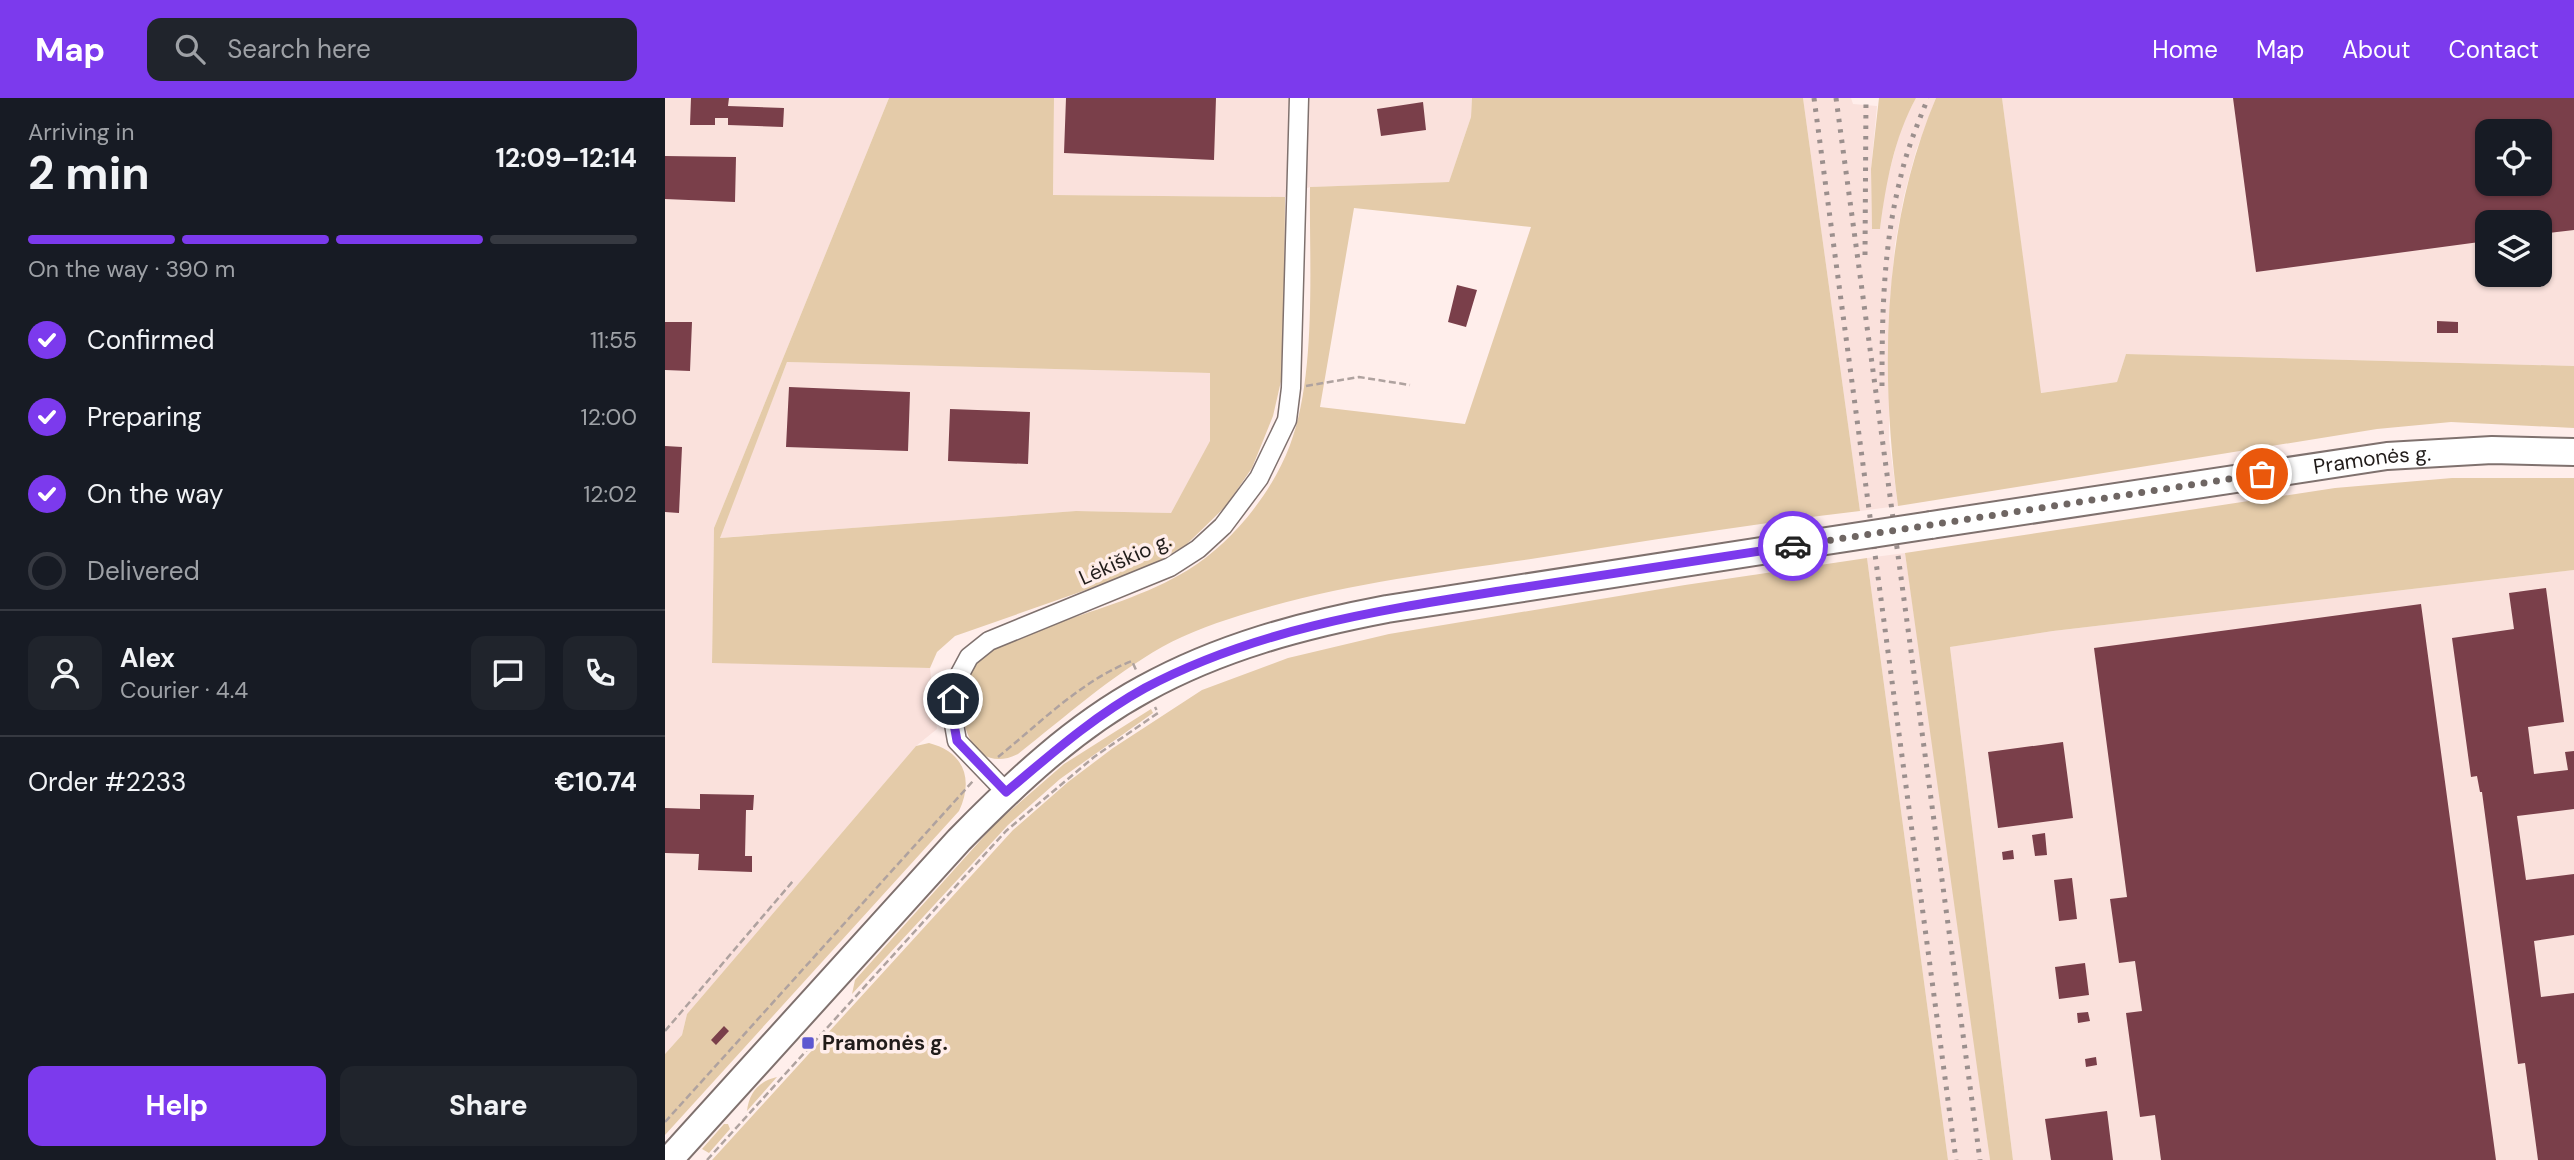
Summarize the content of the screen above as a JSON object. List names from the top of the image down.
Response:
{
  "streets": {
    "main road": ["Pramonės g."],
    "street": ["Lėkiškio g."]
  },
  "crossings": [
    ["Pramonės g.", "Lėkiškio g."]
  ],
  "places": {
    "transit": ["Pramonės g."]
  },
  "page": {
    "header": "Map",
    "search": "Search here",
    "nav": [
      "Home",
      "Map",
      "About",
      "Contact"
    ],
    "heading": ["2 min", "Arriving in", "12:09–12:14"],
    "panel": [
      "Alex",
      "Courier · 4.4",
      "Order #2233",
      "€10.74"
    ],
    "bar": "On the way · 390 m",
    "list": [
      ["Confirmed", "11:55"],
      ["Preparing", "12:00"],
      ["On the way", "12:02"],
      "Delivered"
    ],
    "buttons": ["Help", "Share"]
  }
}
